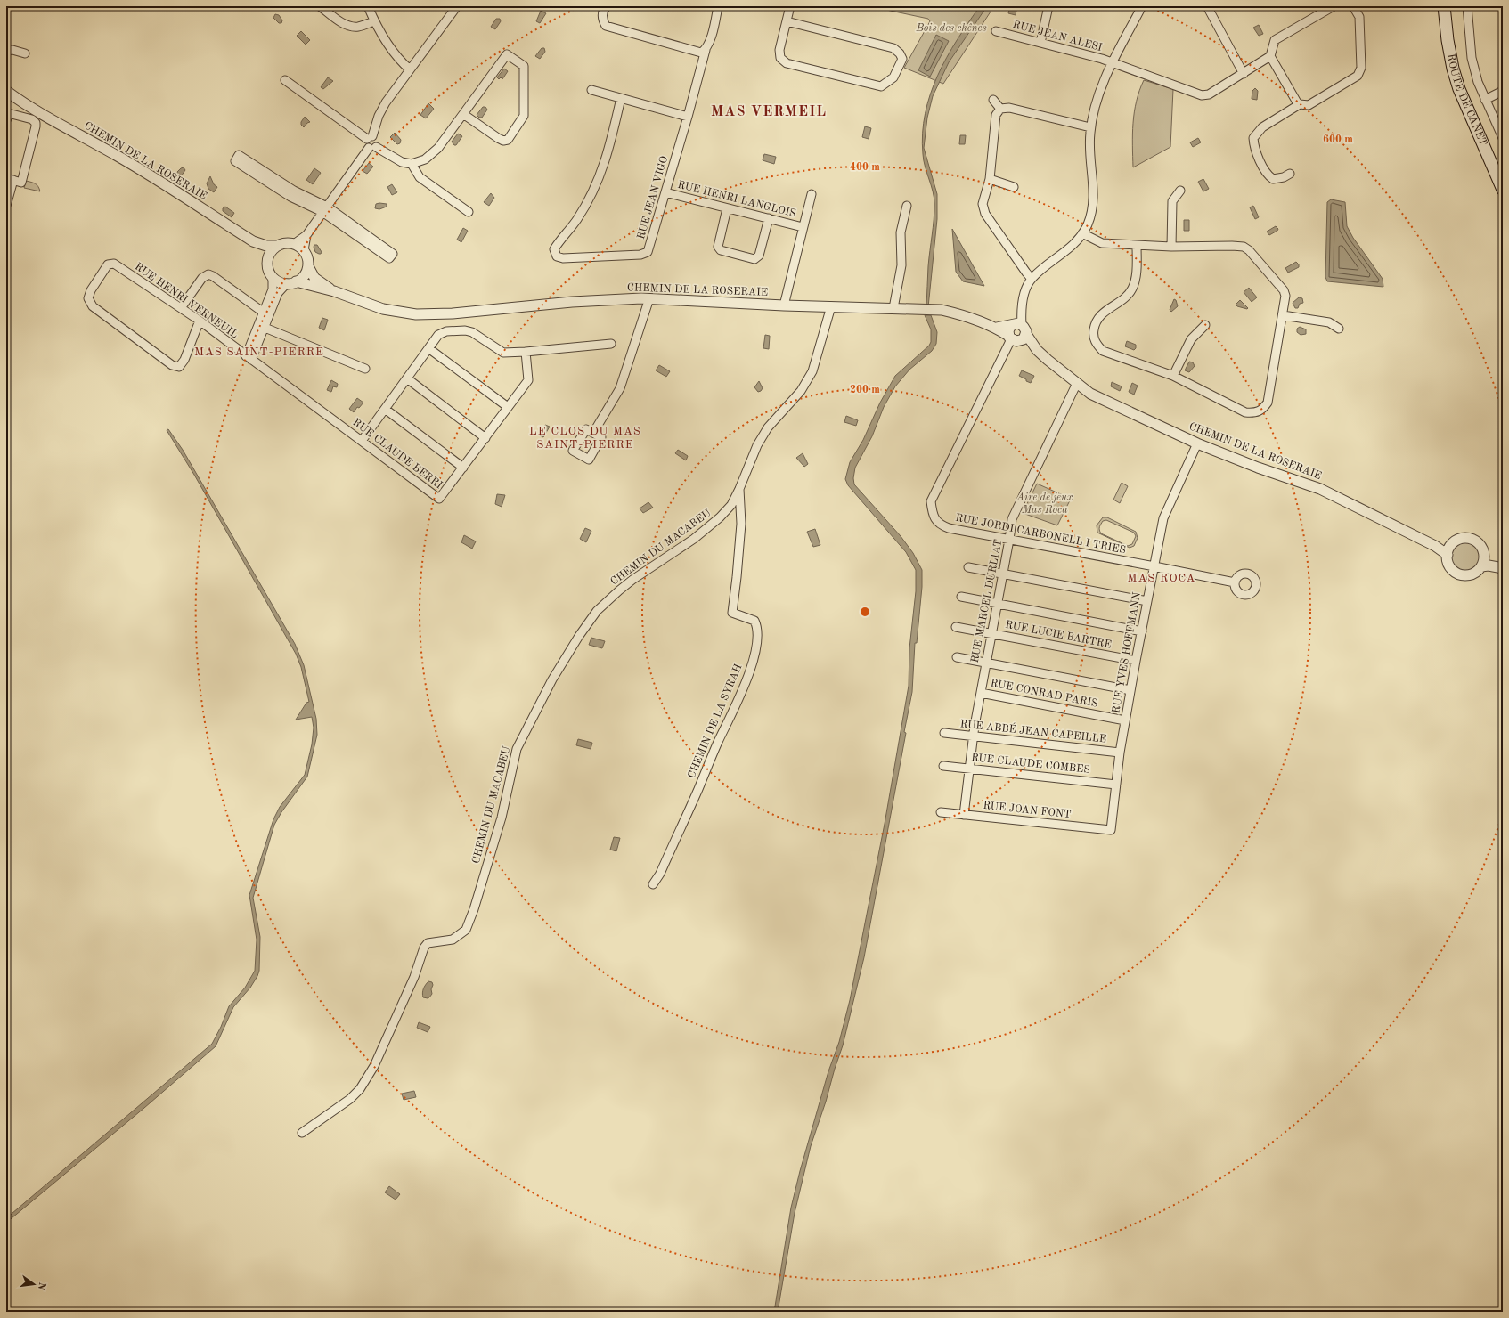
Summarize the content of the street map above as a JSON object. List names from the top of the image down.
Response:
{
  "streets": {
    "main road": ["ROUTE DE CANET"],
    "street": [
      "RUE JEAN ALESI",
      "CHEMIN DE LA ROSERAIE",
      "RUE JEAN VIGO",
      "RUE HENRI LANGLOIS",
      "RUE HENRI VERNEUIL",
      "RUE CLAUDE BERRI",
      "RUE JORDI CARBONELL I TRIES",
      "CHEMIN DU MACABEU",
      "RUE MARCEL DURLIAT",
      "RUE LUCIE BARTRE",
      "RUE YVES HOFFMANN",
      "RUE CONRAD PARIS",
      "CHEMIN DE LA SYRAH",
      "RUE ABBÉ JEAN CAPEILLE",
      "RUE CLAUDE COMBES",
      "RUE JOAN FONT"
    ]
  },
  "crossings": [
    ["CHEMIN DE LA ROSERAIE", "RUE JORDI CARBONELL I TRIES"],
    ["CHEMIN DE LA ROSERAIE", "CHEMIN DU MACABEU"],
    ["CHEMIN DE LA ROSERAIE", "RUE MARCEL DURLIAT"],
    ["CHEMIN DE LA ROSERAIE", "RUE YVES HOFFMANN"],
    ["RUE JEAN VIGO", "RUE HENRI LANGLOIS"],
    ["RUE HENRI VERNEUIL", "RUE CLAUDE BERRI"],
    ["RUE JORDI CARBONELL I TRIES", "RUE MARCEL DURLIAT"],
    ["RUE JORDI CARBONELL I TRIES", "RUE YVES HOFFMANN"],
    ["CHEMIN DU MACABEU", "CHEMIN DE LA SYRAH"],
    ["RUE MARCEL DURLIAT", "RUE LUCIE BARTRE"],
    ["RUE MARCEL DURLIAT", "RUE CONRAD PARIS"],
    ["RUE MARCEL DURLIAT", "RUE ABBÉ JEAN CAPEILLE"],
    ["RUE MARCEL DURLIAT", "RUE CLAUDE COMBES"],
    ["RUE MARCEL DURLIAT", "RUE JOAN FONT"],
    ["RUE LUCIE BARTRE", "RUE YVES HOFFMANN"],
    ["RUE YVES HOFFMANN", "RUE CONRAD PARIS"],
    ["RUE YVES HOFFMANN", "RUE ABBÉ JEAN CAPEILLE"],
    ["RUE YVES HOFFMANN", "RUE CLAUDE COMBES"],
    ["RUE YVES HOFFMANN", "RUE JOAN FONT"]
  ],
  "districts": [
    "MAS VERMEIL",
    "MAS SAINT-PIERRE",
    "LE CLOS DU MAS SAINT-PIERRE",
    "MAS ROCA"
  ],
  "parks": ["Bois des chênes", "Aire de jeux Mas Roca"],
  "north": "right",
  "rings": ["600 m", "400 m", "200 m"]
}
